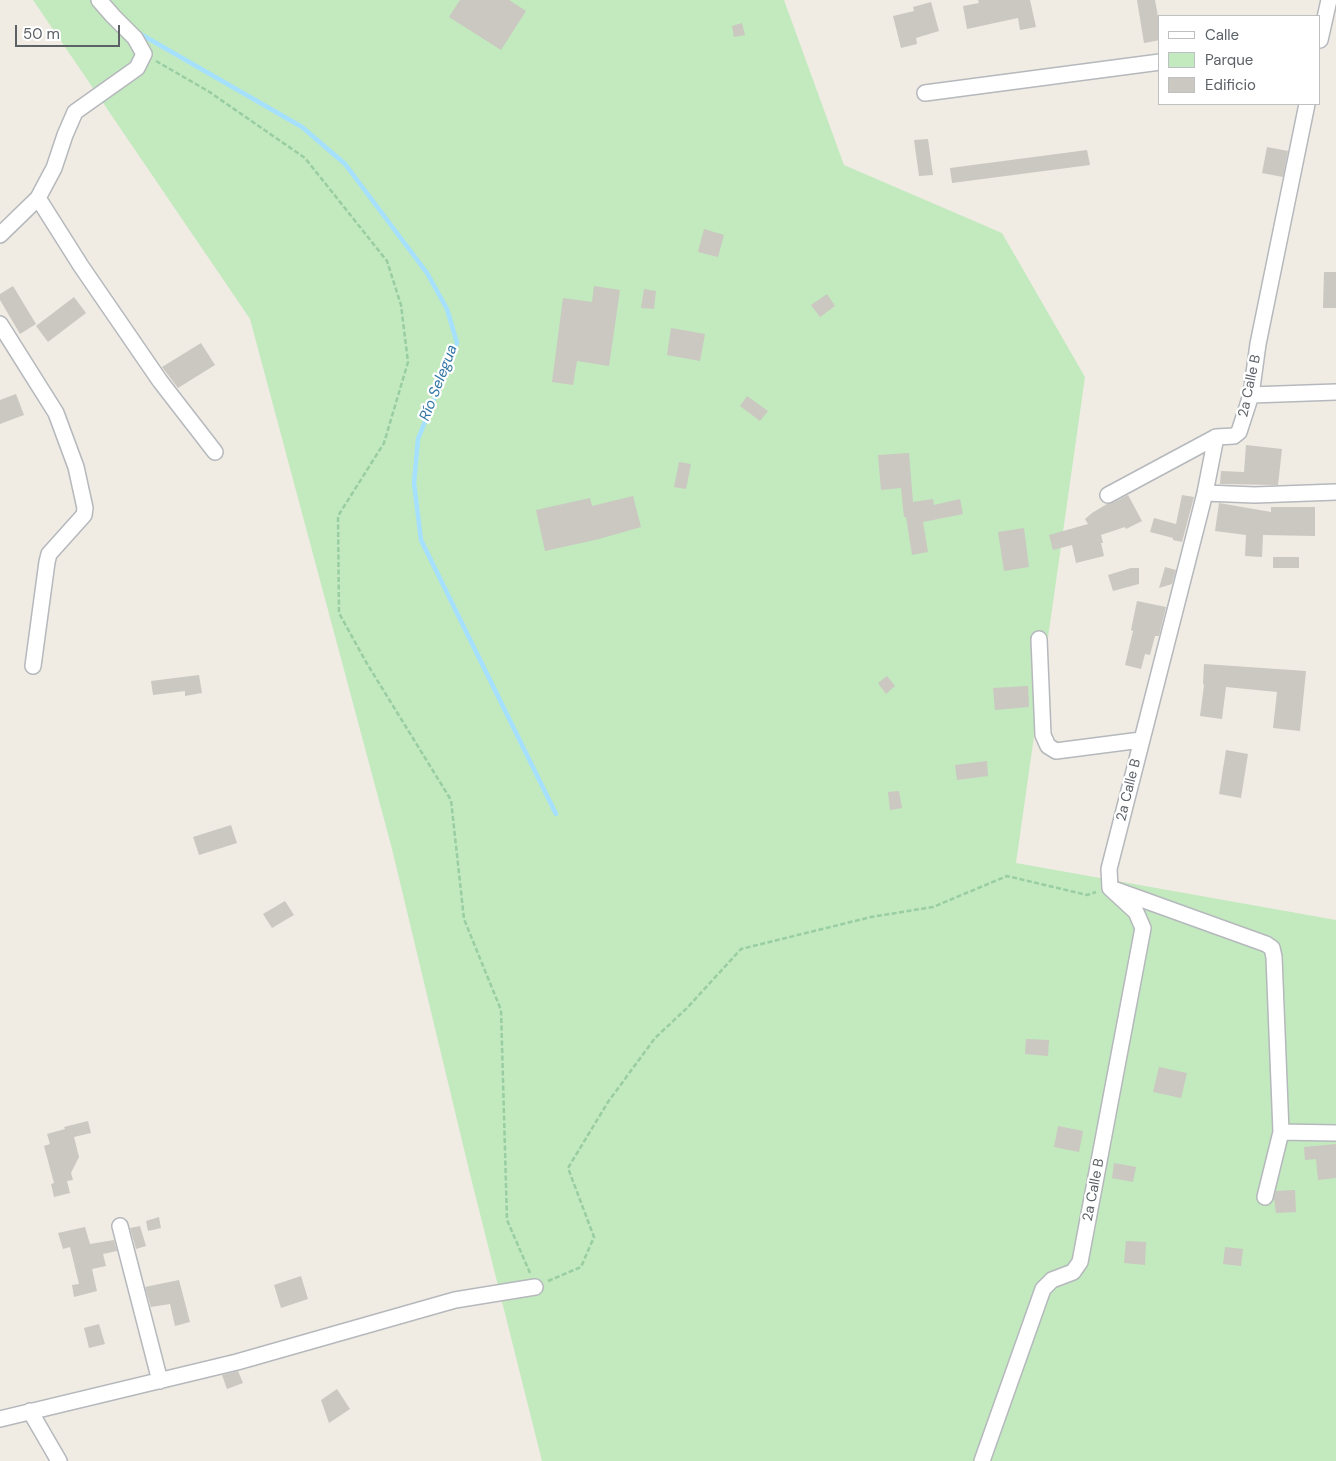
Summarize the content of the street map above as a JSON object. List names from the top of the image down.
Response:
{
  "streets": {
    "street": ["2a Calle B"]
  },
  "water": ["Río Selegua"],
  "legend": ["Calle", "Parque", "Edificio"],
  "scale_bar": "50 m"
}
